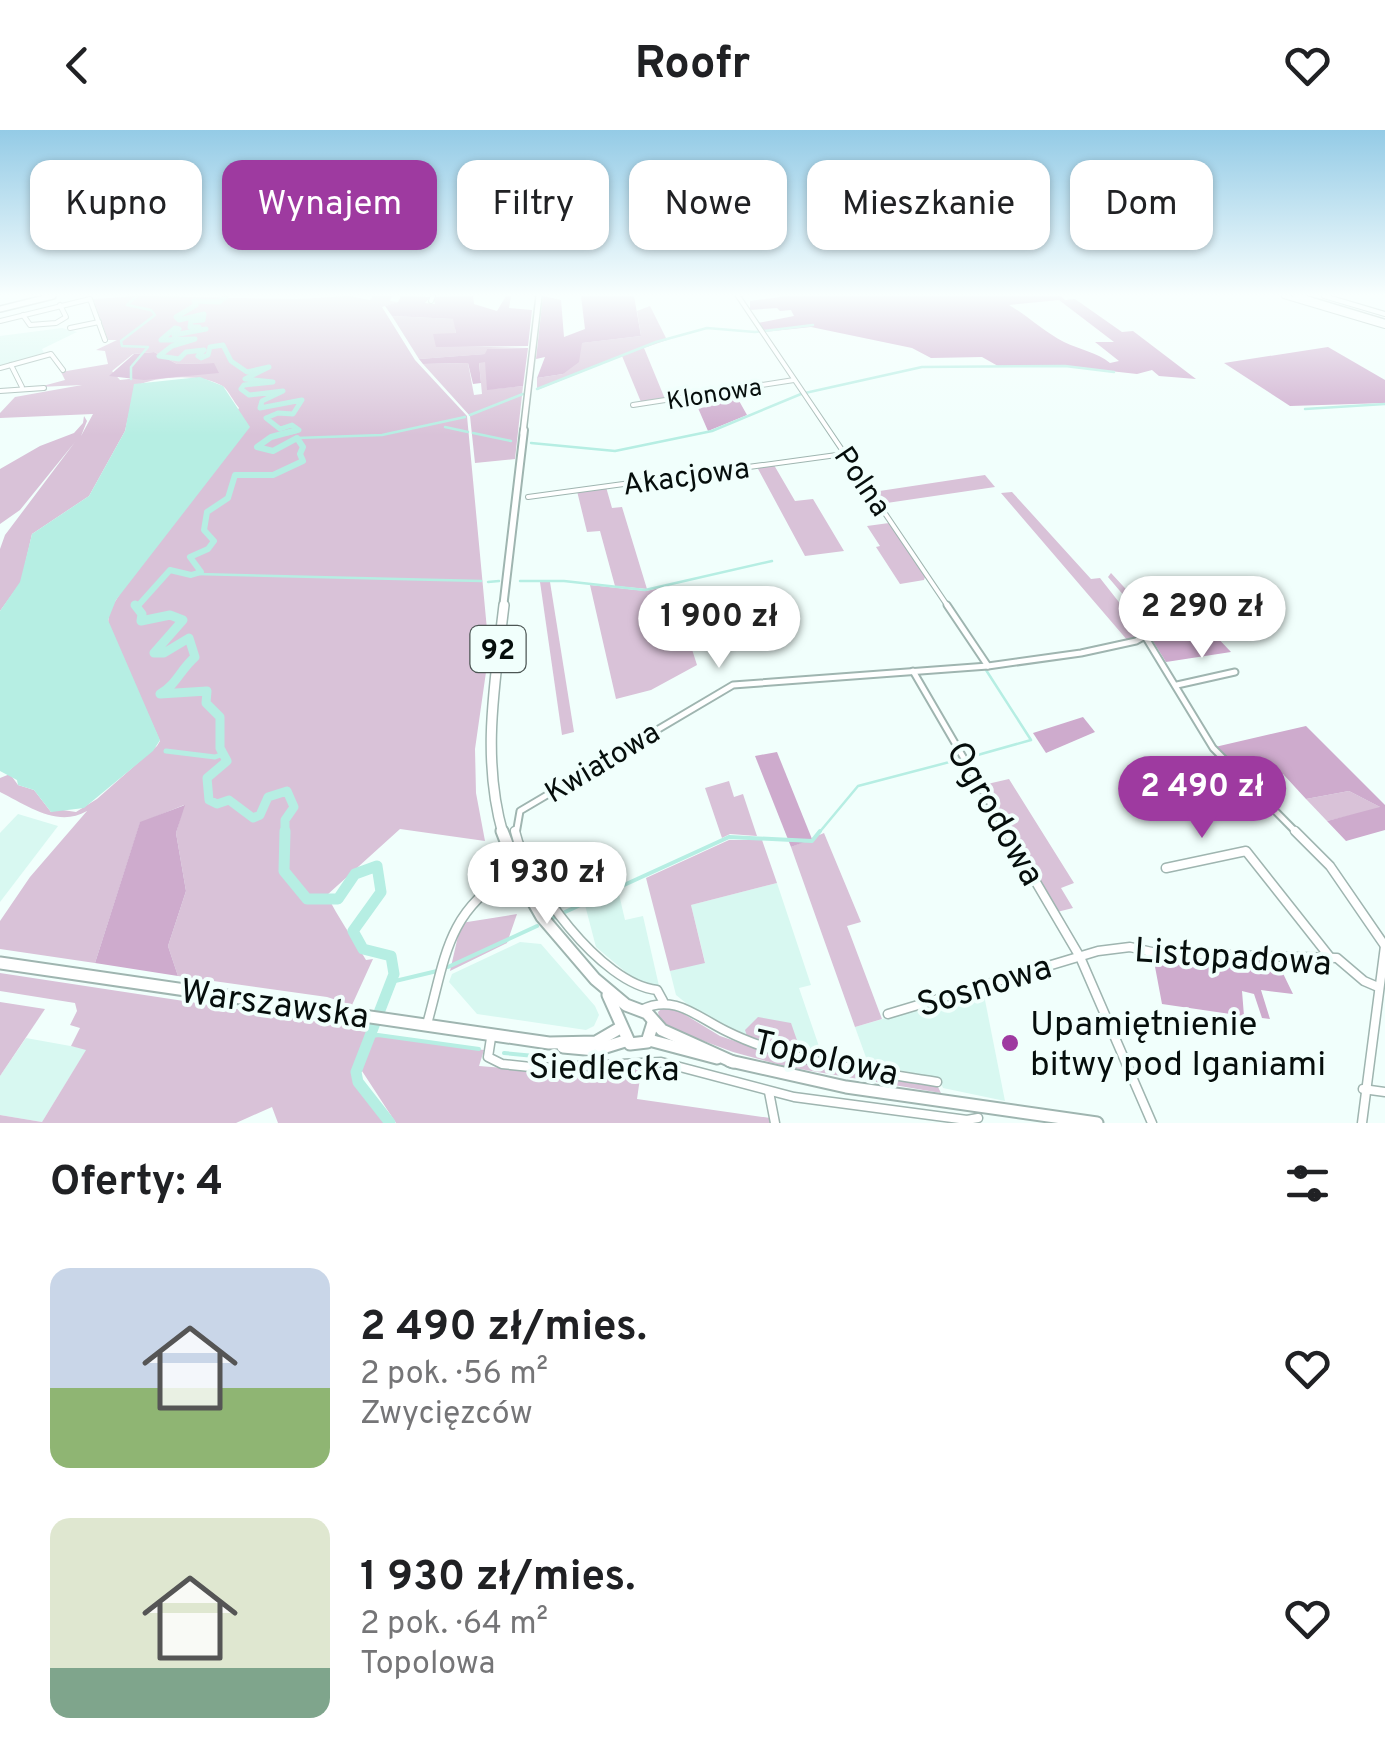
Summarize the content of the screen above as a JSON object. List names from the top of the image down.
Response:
{
  "streets": {
    "main road": ["92", "Warszawska", "Siedlecka"],
    "street": [
      "Klonowa",
      "Akacjowa",
      "Polna",
      "Kwiatowa",
      "Ogrodowa",
      "Listopadowa",
      "Sosnowa",
      "Topolowa"
    ]
  },
  "crossings": [
    ["Klonowa", "Polna"],
    ["Akacjowa", "Polna"],
    ["Polna", "Kwiatowa"],
    ["92", "Warszawska"],
    ["92", "Siedlecka"],
    ["Kwiatowa", "Ogrodowa"],
    ["Kwiatowa", "Topolowa"],
    ["Ogrodowa", "Listopadowa"],
    ["Ogrodowa", "Sosnowa"],
    ["Listopadowa", "Sosnowa"],
    ["Warszawska", "Siedlecka"]
  ],
  "places": ["Upamiętnienie bitwy pod Iganiami"],
  "page": {
    "header": "Roofr",
    "chip": [
      "Kupno",
      "Wynajem",
      "Filtry",
      "Nowe",
      "Mieszkanie",
      "Dom"
    ],
    "price": [
      "2 290 zł",
      "1 900 zł",
      "2 490 zł",
      "1 930 zł"
    ],
    "heading": "Oferty: 4",
    "list": [
      {
        "name": "2 490 zł/mies.",
        "note": "2 pok. · 56 m² · Zwycięzców"
      },
      {
        "name": "1 930 zł/mies.",
        "note": "2 pok. · 64 m² · Topolowa"
      }
    ]
  }
}
